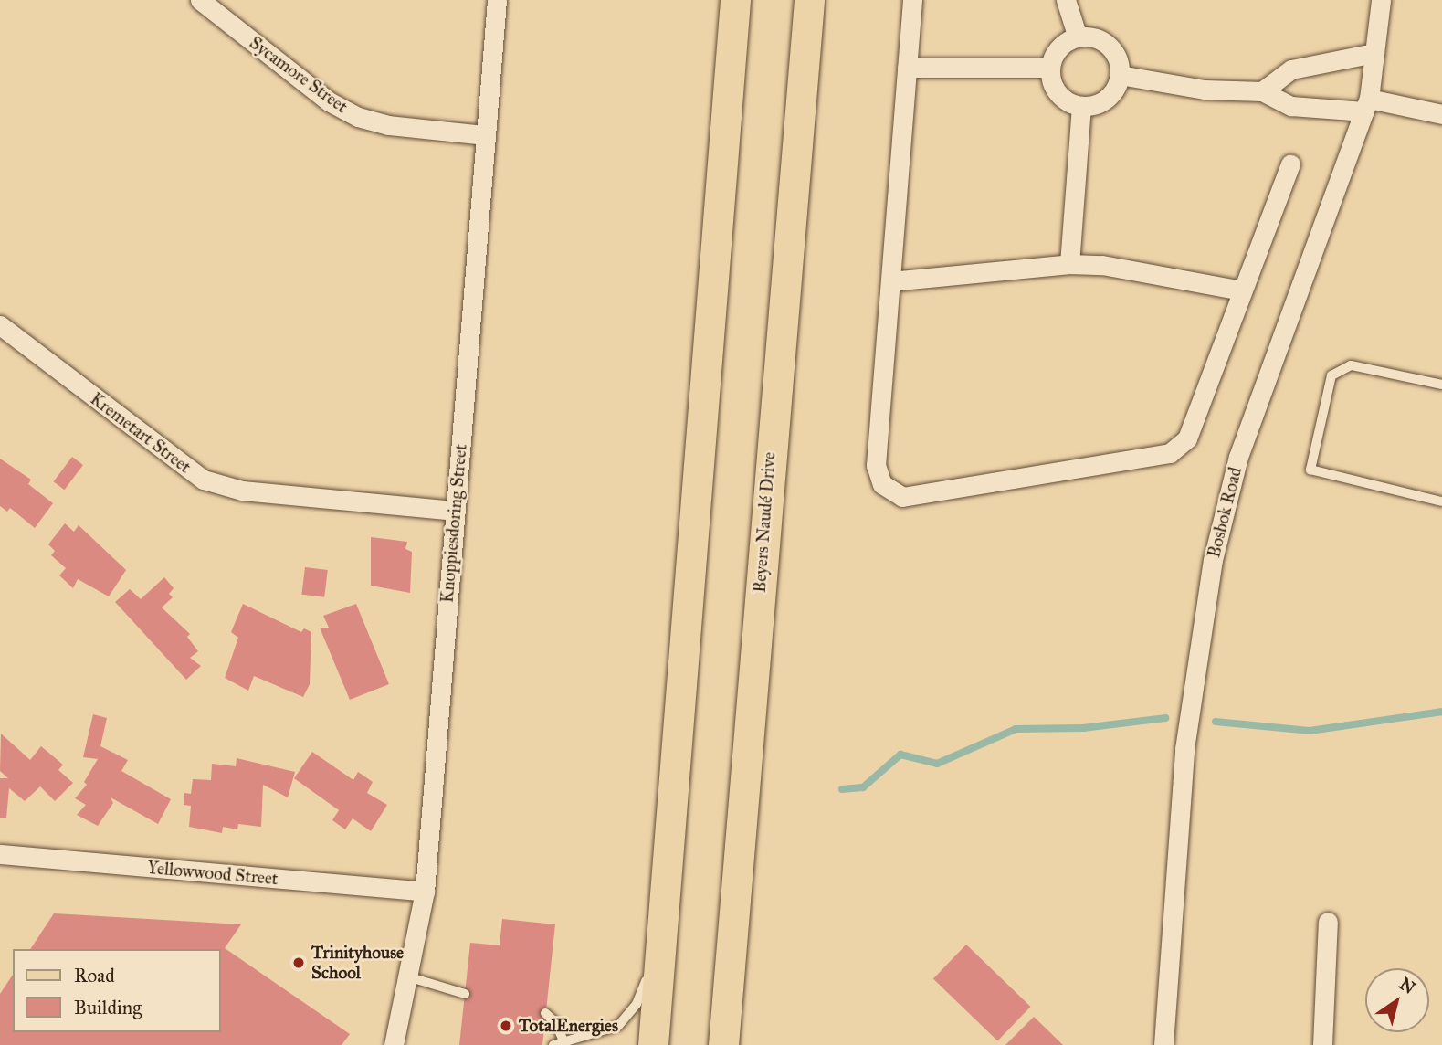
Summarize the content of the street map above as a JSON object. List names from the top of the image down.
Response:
{
  "streets": {
    "main road": ["Beyers Naudé Drive"],
    "street": [
      "Sycamore Street",
      "Kremetart Street",
      "Bosbok Road",
      "Knoppiesdoring Street",
      "Yellowwood Street"
    ]
  },
  "crossings": [
    ["Sycamore Street", "Knoppiesdoring Street"],
    ["Kremetart Street", "Knoppiesdoring Street"],
    ["Knoppiesdoring Street", "Yellowwood Street"]
  ],
  "places": ["Trinityhouse School", "TotalEnergies"],
  "legend": ["Road", "Building"],
  "north": "top right"
}
